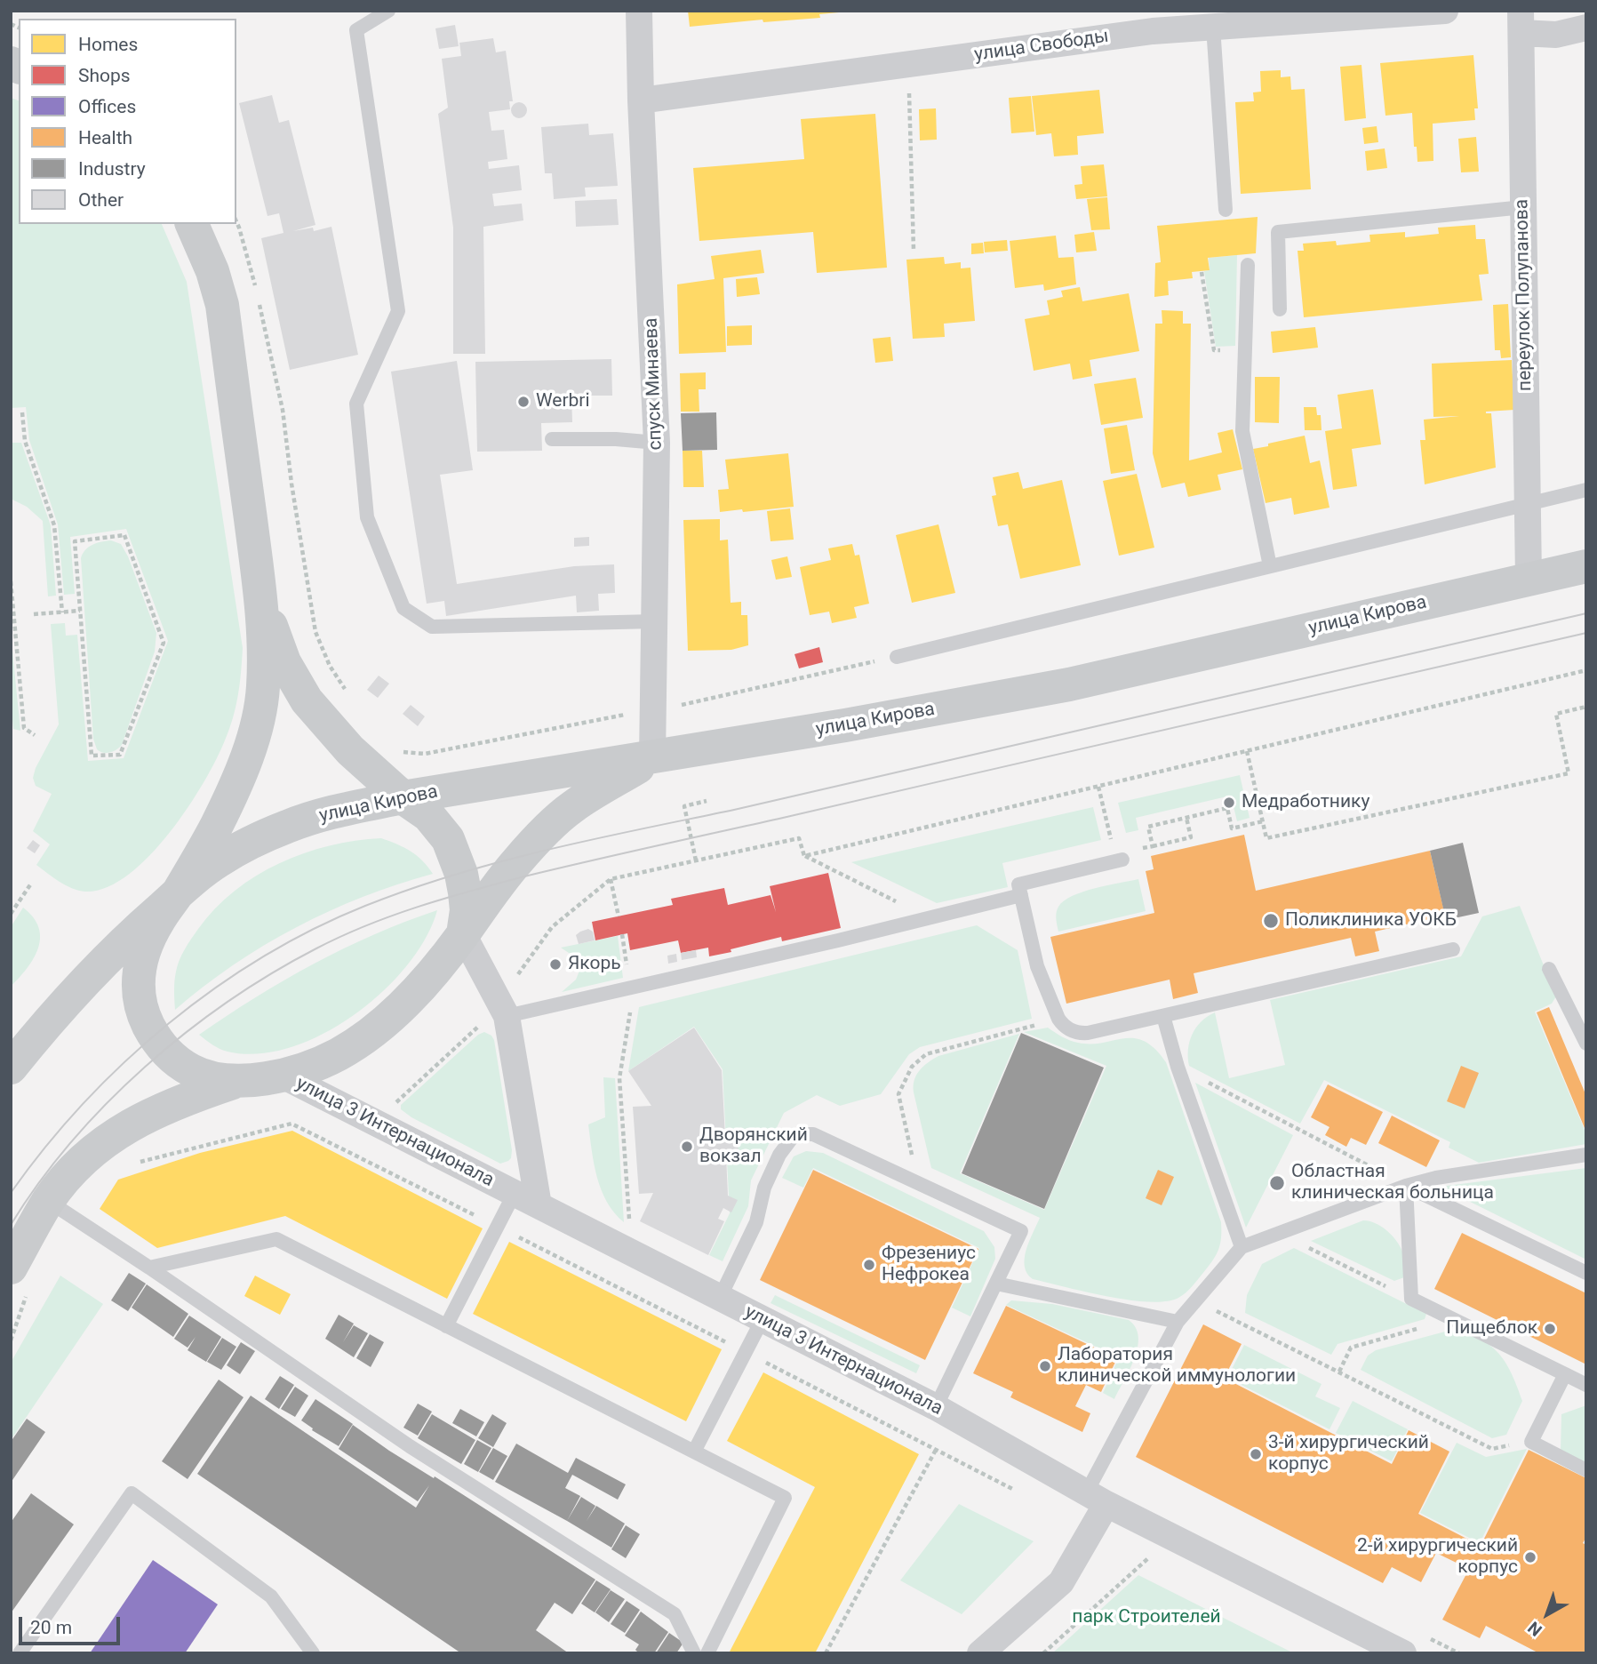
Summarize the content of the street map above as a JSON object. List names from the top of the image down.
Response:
{
  "streets": {
    "main road": ["улица Кирова"],
    "street": [
      "улица Свободы",
      "переулок Полупанова",
      "спуск Минаева",
      "улица 3 Интернационала"
    ]
  },
  "crossings": [
    ["улица Свободы", "спуск Минаева"],
    ["переулок Полупанова", "улица Кирова"],
    ["спуск Минаева", "улица Кирова"]
  ],
  "parks": ["парк Строителей"],
  "places": [
    "Werbri",
    "Медработнику",
    "Поликлиника УОКБ",
    "Якорь",
    "Дворянский вокзал",
    "Областная клиническая больница",
    "Фрезениус Нефрокеа",
    "Пищеблок",
    "Лаборатория клинической иммунологии",
    "3-й хирургический корпус",
    "2-й хирургический корпус"
  ],
  "legend": [
    "Homes",
    "Shops",
    "Offices",
    "Health",
    "Industry",
    "Other"
  ],
  "scale_bar": "20 m",
  "north": "bottom left"
}
